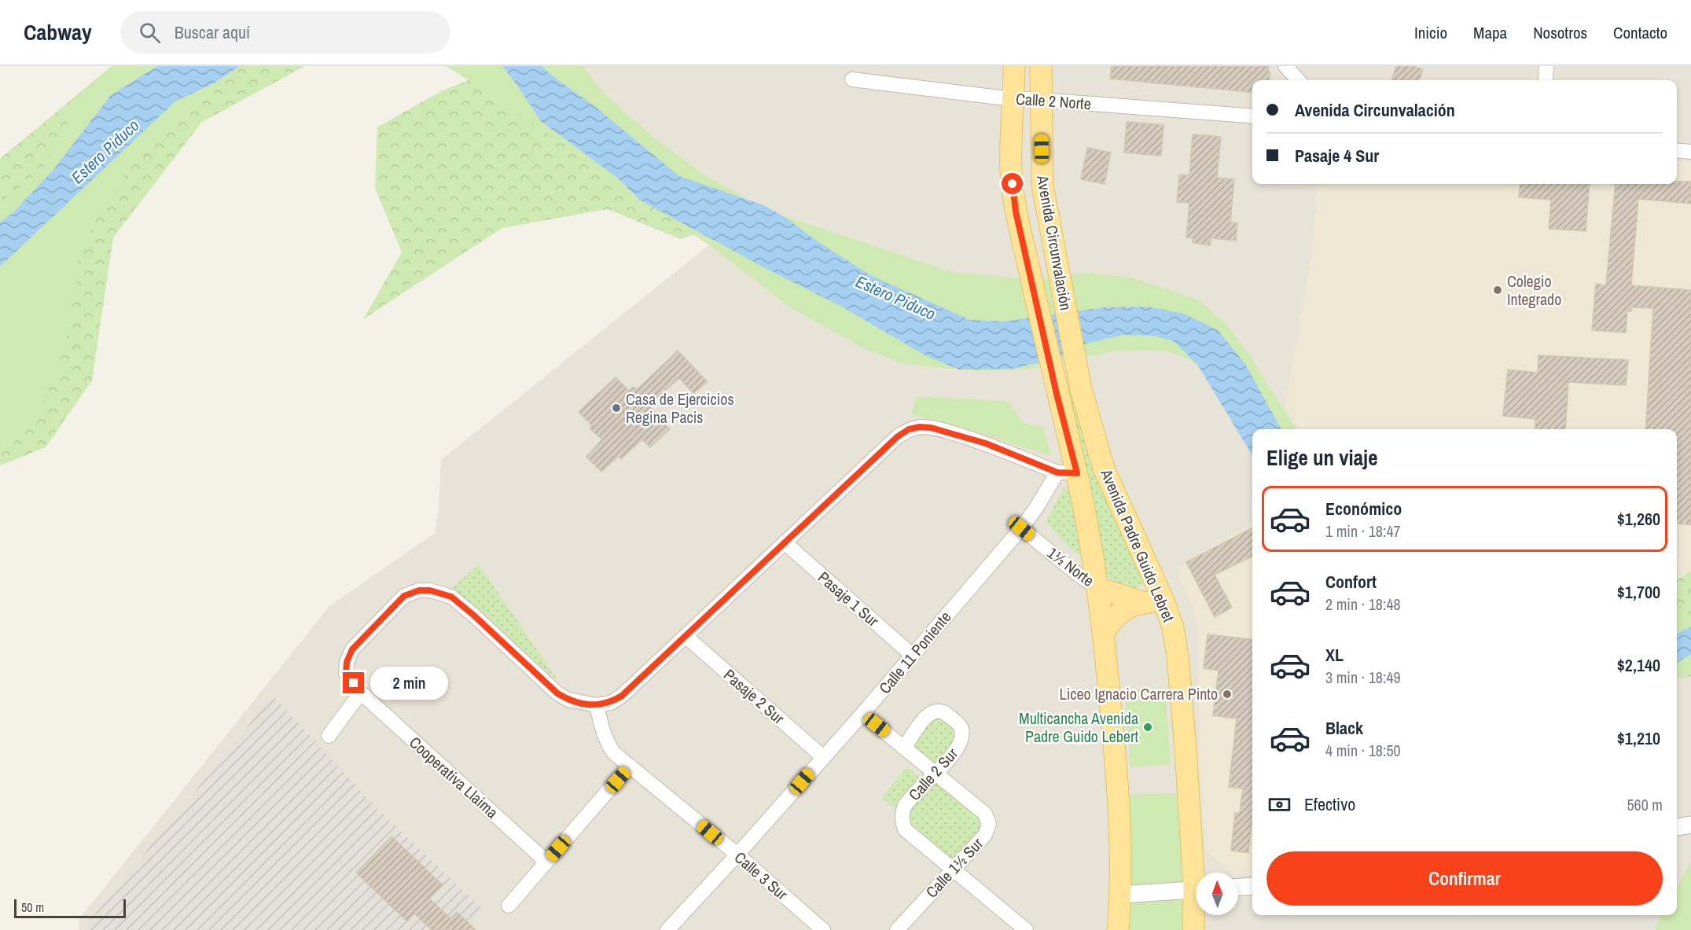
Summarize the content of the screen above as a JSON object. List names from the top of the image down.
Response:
{
  "streets": {
    "main road": ["Avenida Circunvalación", "Avenida Padre Guido Lebret"],
    "street": [
      "Calle 2 Norte",
      "1½ Norte",
      "Pasaje 1 Sur",
      "Calle 11 Poniente",
      "Pasaje 2 Sur",
      "Calle 2 Sur",
      "Cooperativa Llaima",
      "Calle 1½ Sur",
      "Calle 3 Sur"
    ]
  },
  "crossings": [
    ["Calle 2 Norte", "Avenida Circunvalación"],
    ["Avenida Circunvalación", "Avenida Padre Guido Lebret"],
    ["Avenida Circunvalación", "Calle 11 Poniente"],
    ["Avenida Padre Guido Lebret", "1½ Norte"],
    ["Avenida Padre Guido Lebret", "Calle 11 Poniente"],
    ["1½ Norte", "Calle 11 Poniente"],
    ["Pasaje 1 Sur", "Calle 11 Poniente"],
    ["Calle 11 Poniente", "Pasaje 2 Sur"],
    ["Calle 11 Poniente", "Calle 1½ Sur"],
    ["Calle 11 Poniente", "Calle 3 Sur"],
    ["Calle 2 Sur", "Calle 1½ Sur"],
    ["Cooperativa Llaima", "Calle 3 Sur"]
  ],
  "water": ["Estero Piduco"],
  "places": [
    "Colegio Integrado",
    "Casa de Ejercicios Regina Pacis",
    "Liceo Ignacio Carrera Pinto",
    "Multicancha Avenida Padre Guido Lebert"
  ],
  "scale_bar": "50 m",
  "north": "top",
  "page": {
    "header": "Cabway",
    "search": "Buscar aquí",
    "nav": [
      "Inicio",
      "Mapa",
      "Nosotros",
      "Contacto"
    ],
    "banner": ["Avenida Circunvalación", "Pasaje 4 Sur"],
    "heading": "Elige un viaje",
    "list": [
      {
        "name": "Económico",
        "note": "1 min · 18:47",
        "value": "$1,260"
      },
      {
        "name": "Confort",
        "note": "2 min · 18:48",
        "value": "$1,700"
      },
      {
        "name": "XL",
        "note": "3 min · 18:49",
        "value": "$2,140"
      },
      {
        "name": "Black",
        "note": "4 min · 18:50",
        "value": "$1,210"
      }
    ],
    "bubble": "2 min",
    "pay": ["Efectivo", "560 m"],
    "buttons": "Confirmar",
    "scale": "50 m"
  }
}
